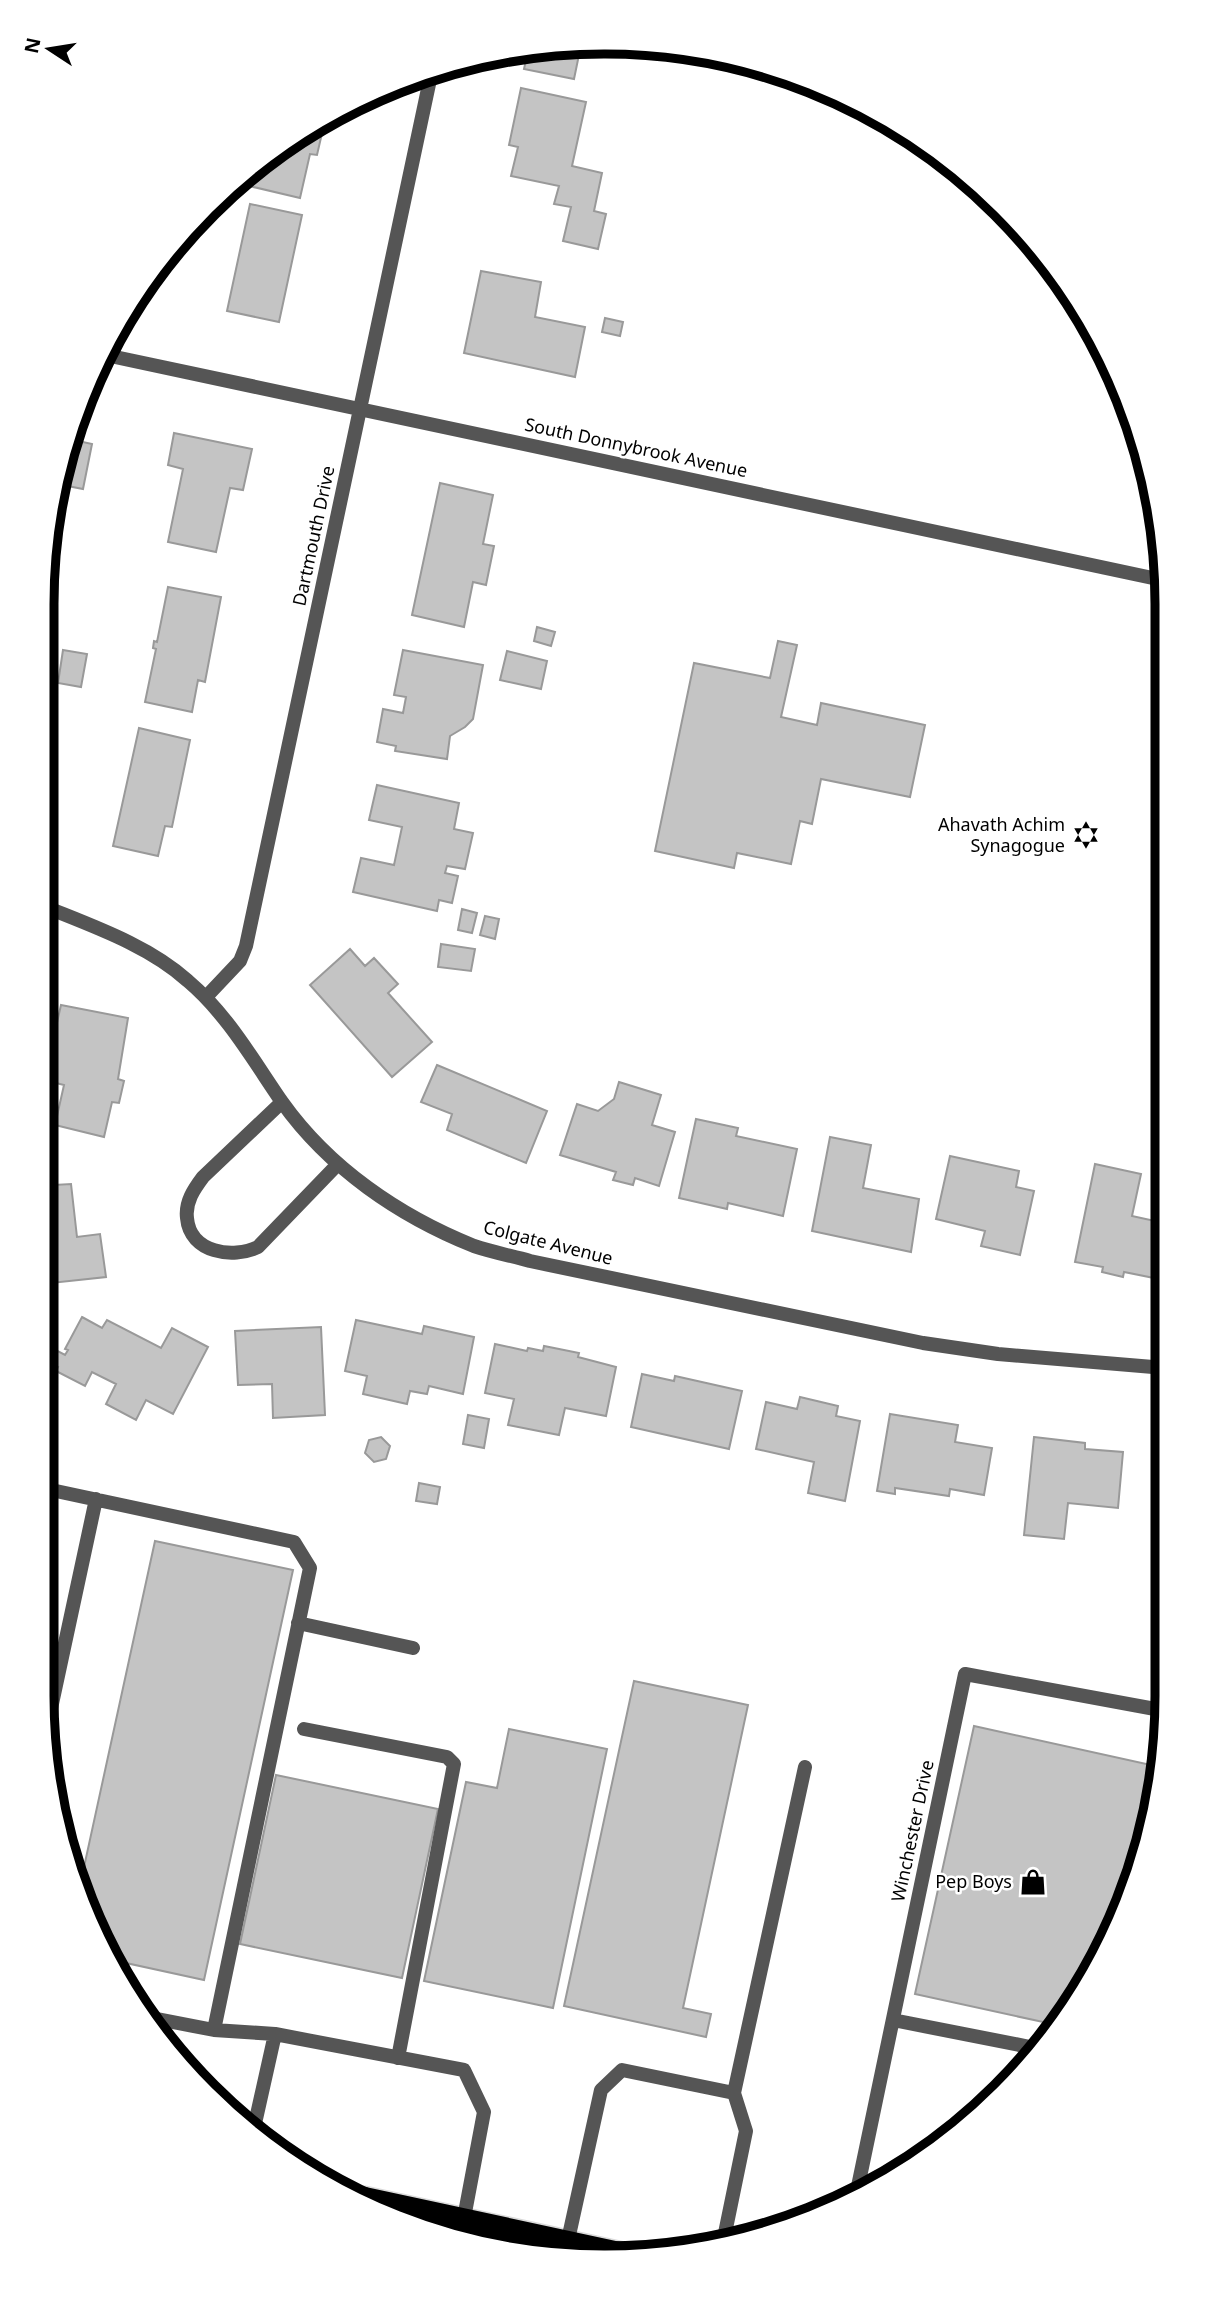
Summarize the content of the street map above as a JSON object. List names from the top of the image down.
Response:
{
  "streets": {
    "street": [
      "South Donnybrook Avenue",
      "Dartmouth Drive",
      "Colgate Avenue",
      "Winchester Drive"
    ]
  },
  "crossings": [
    ["South Donnybrook Avenue", "Dartmouth Drive"],
    ["Dartmouth Drive", "Colgate Avenue"]
  ],
  "places": {
    "synagogue": ["Ahavath Achim Synagogue"],
    "shop": ["Pep Boys"]
  },
  "north": "left"
}
